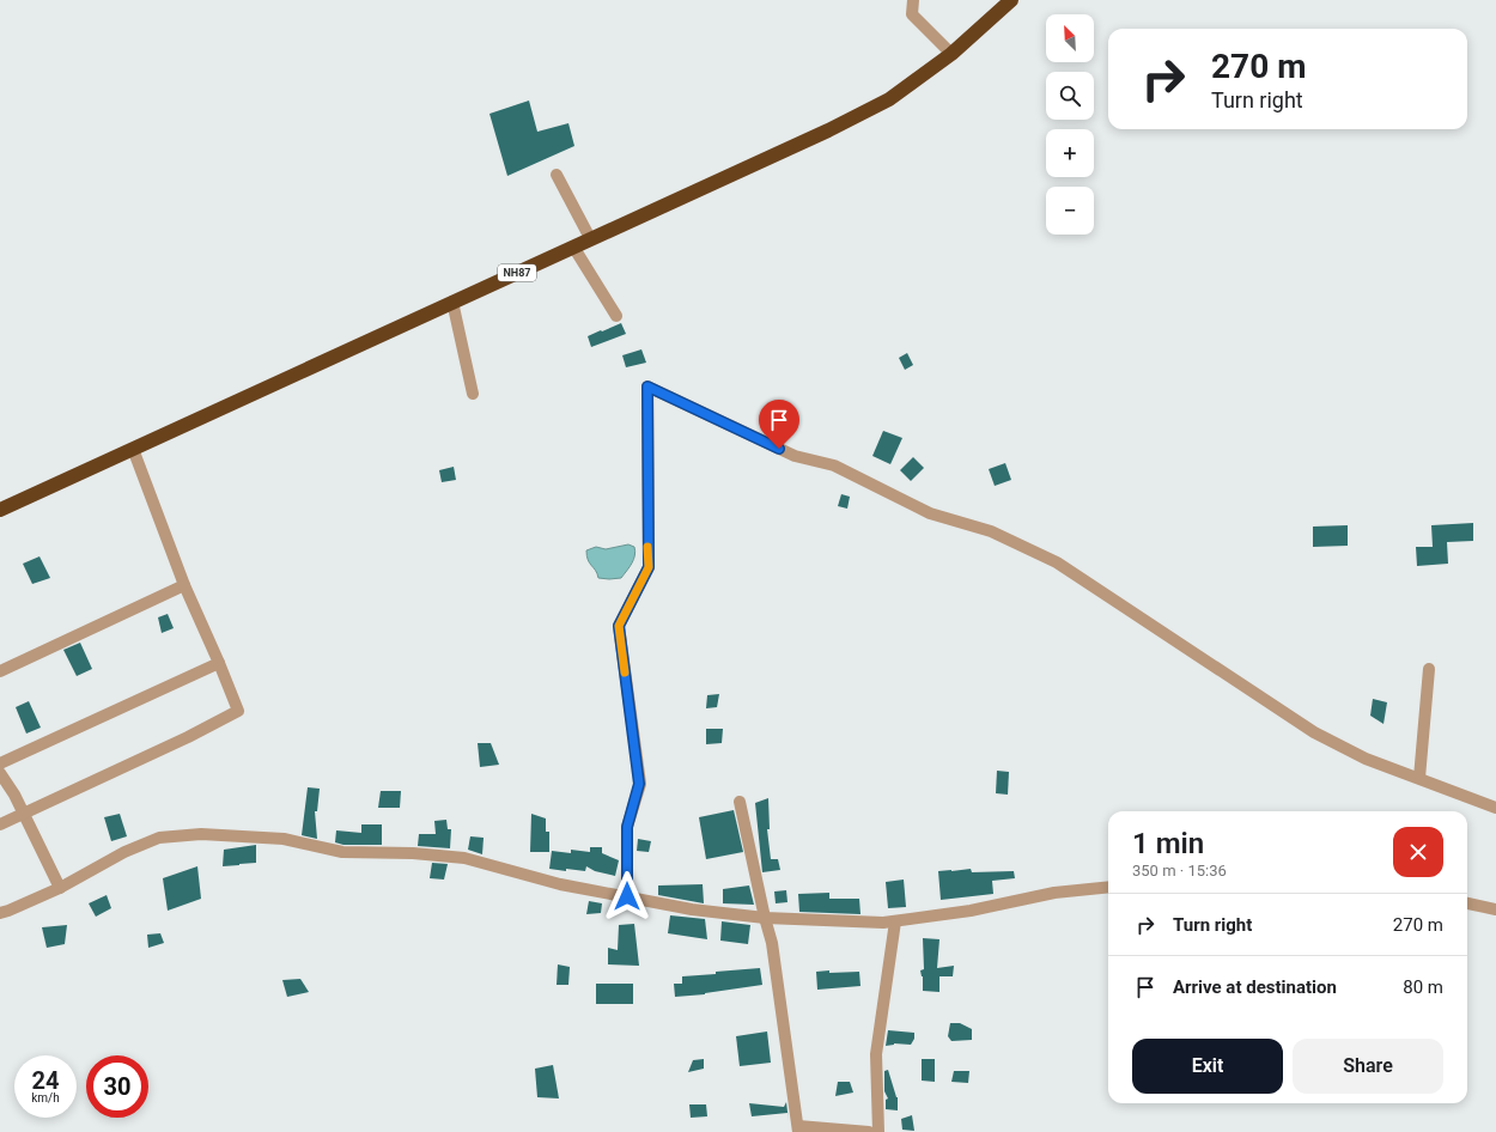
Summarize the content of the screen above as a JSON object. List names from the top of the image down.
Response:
{
  "streets": {
    "highway": ["NH87"]
  },
  "north": "top left",
  "page": {
    "map_buttons": ["+", "−"],
    "turn": ["270 m", "Turn right"],
    "heading": ["1 min", "350 m · 15:36"],
    "list": [
      {
        "name": "Turn right",
        "value": "270 m"
      },
      {
        "name": "Arrive at destination",
        "value": "80 m"
      }
    ],
    "buttons": ["Exit", "Share"],
    "speed": "24 km/h",
    "limit": "30"
  }
}
